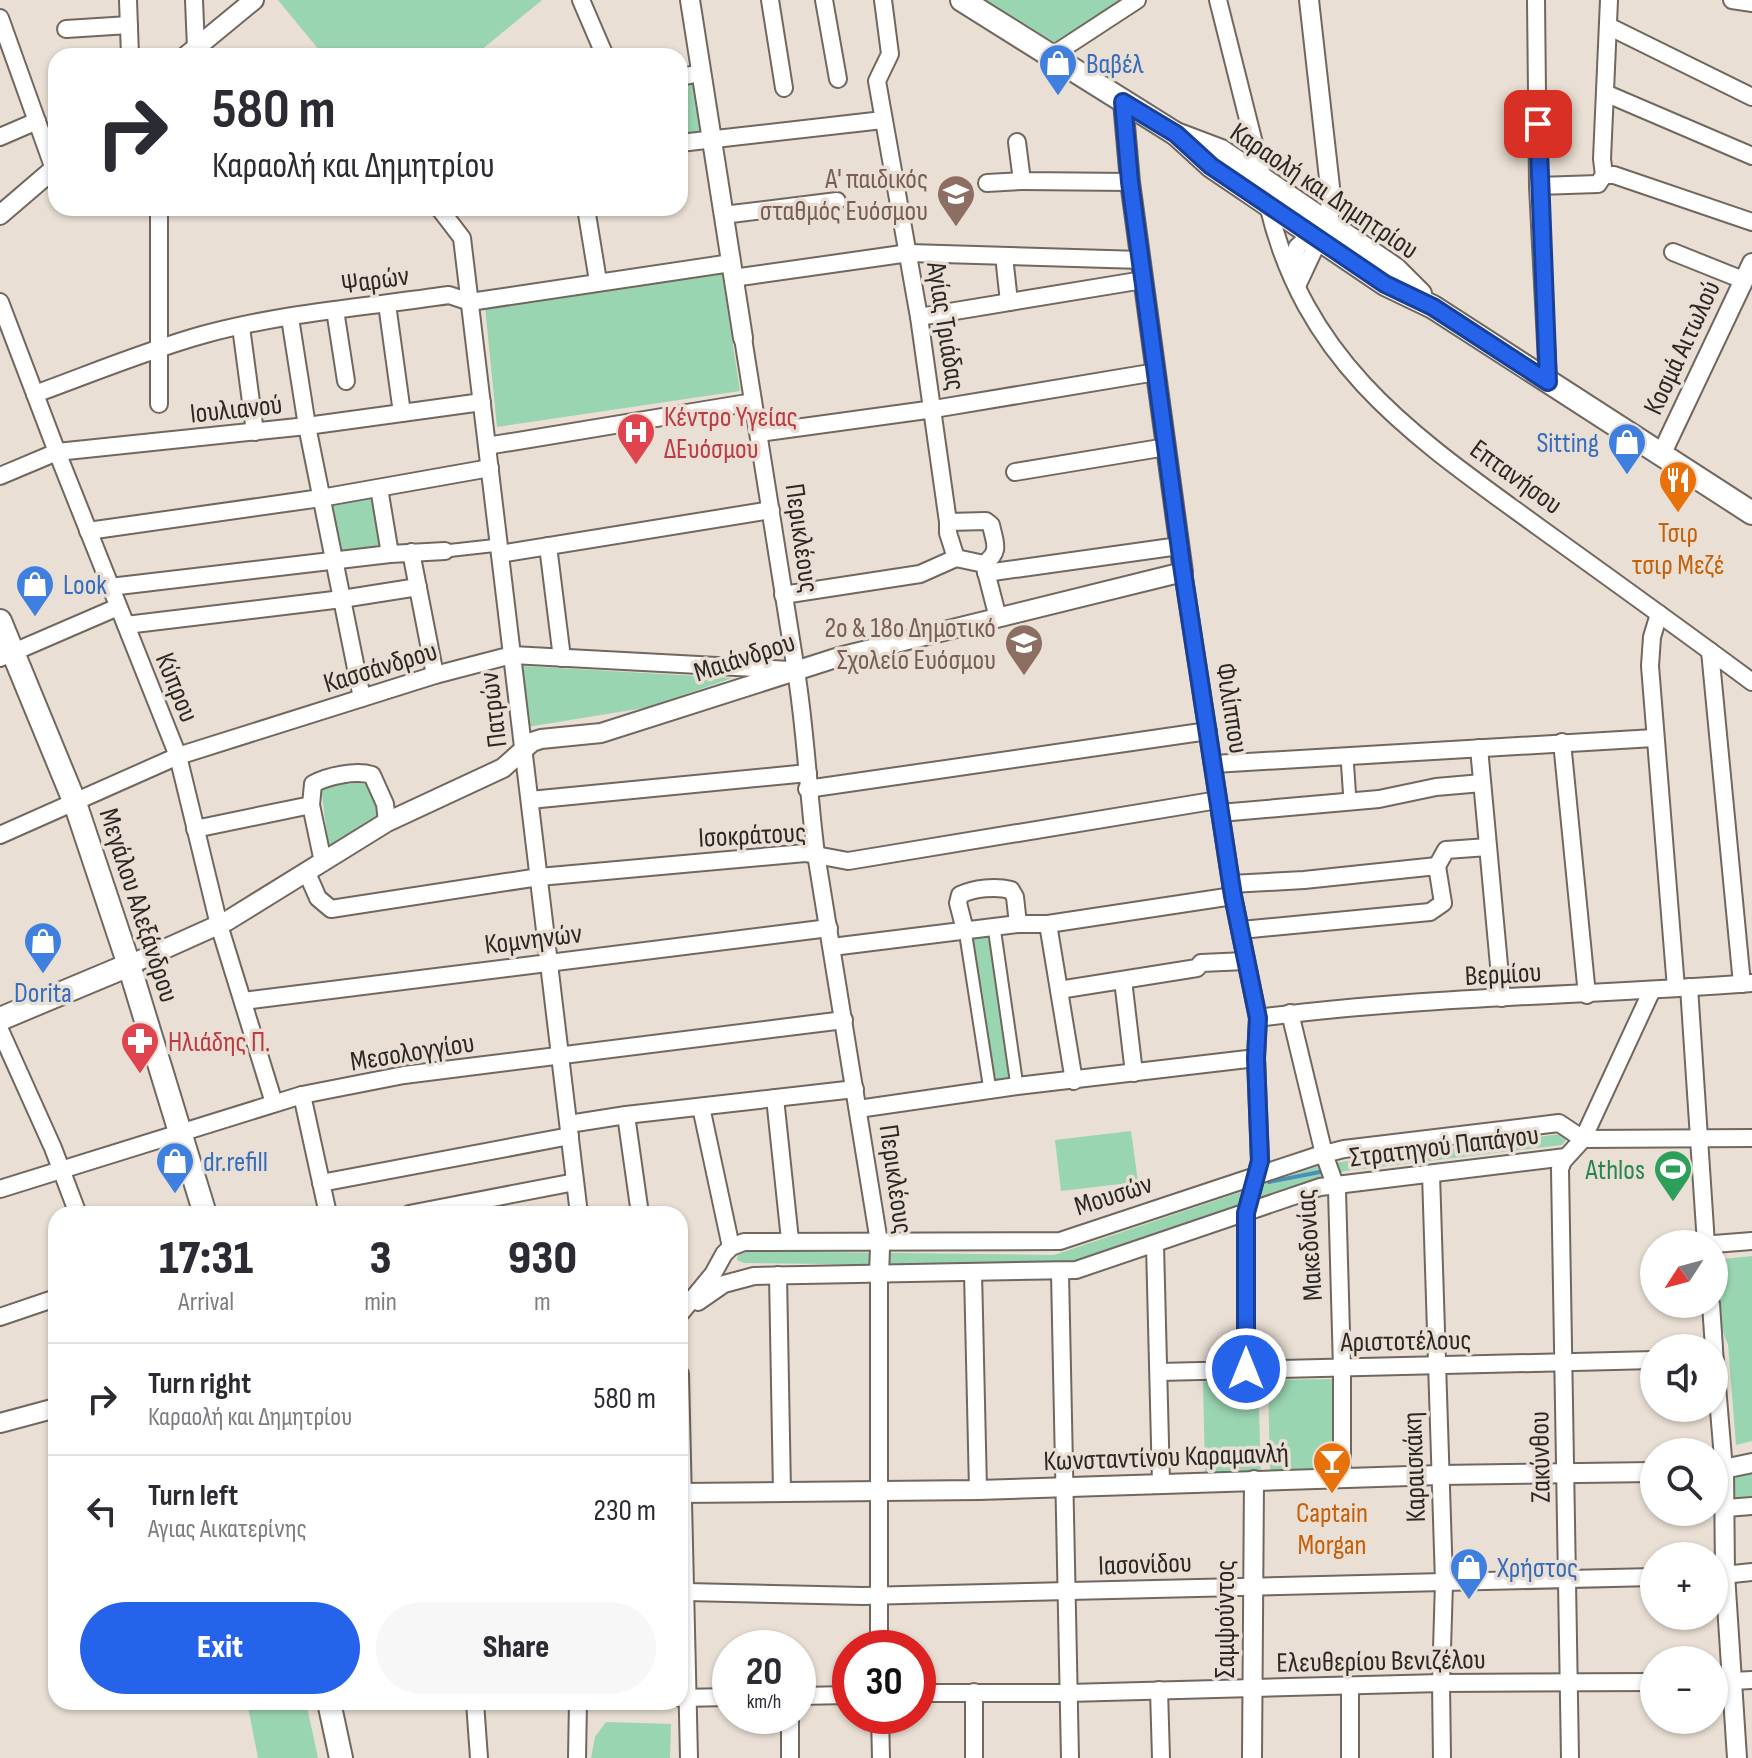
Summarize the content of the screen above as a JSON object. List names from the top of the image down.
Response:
{
  "streets": {
    "main road": ["Καραολή και Δημητρίου", "Μαιάνδρου", "Μεγάλου Αλεξάνδρου"],
    "street": [
      "Ψαρών",
      "Αγίας Τριάδας",
      "Κοσμά Αιτωλού",
      "Ιουλιανού",
      "Επτανήσου",
      "Περικλέους",
      "Κασσάνδρου",
      "Κύπρου",
      "Φιλίππου",
      "Πατρών",
      "Ισοκράτους",
      "Κομνηνών",
      "Βερμίου",
      "Μεσολογγίου",
      "Στρατηγού Παπάγου",
      "Μουσών",
      "Μακεδονίας",
      "Αριστοτέλους",
      "Κωνσταντίνου Καραμανλή",
      "Ζακύνθου",
      "Καραισκάκη",
      "Ιασoνίδου",
      "Σαμψούντος",
      "Ελευθερίου Βενιζέλου"
    ]
  },
  "crossings": [
    ["Καραολή και Δημητρίου", "Κοσμά Αιτωλού"],
    ["Καραολή και Δημητρίου", "Επτανήσου"],
    ["Καραολή και Δημητρίου", "Φιλίππου"],
    ["Ψαρών", "Αγίας Τριάδας"],
    ["Ψαρών", "Περικλέους"],
    ["Ψαρών", "Κύπρου"],
    ["Ψαρών", "Φιλίππου"],
    ["Ψαρών", "Πατρών"],
    ["Ιουλιανού", "Κύπρου"],
    ["Ιουλιανού", "Πατρών"],
    ["Περικλέους", "Μαιάνδρου"],
    ["Περικλέους", "Κασσάνδρου"],
    ["Περικλέους", "Ισοκράτους"],
    ["Περικλέους", "Κομνηνών"],
    ["Περικλέους", "Μεσολογγίου"],
    ["Περικλέους", "Στρατηγού Παπάγου"],
    ["Περικλέους", "Μουσών"],
    ["Μαιάνδρου", "Κασσάνδρου"],
    ["Μαιάνδρου", "Κύπρου"],
    ["Μαιάνδρου", "Φιλίππου"],
    ["Μαιάνδρου", "Πατρών"],
    ["Μαιάνδρου", "Ισοκράτους"],
    ["Μαιάνδρου", "Μεγάλου Αλεξάνδρου"],
    ["Κασσάνδρου", "Κύπρου"],
    ["Κασσάνδρου", "Πατρών"],
    ["Κασσάνδρου", "Μεγάλου Αλεξάνδρου"],
    ["Κύπρου", "Κομνηνών"],
    ["Κύπρου", "Μεσολογγίου"],
    ["Φιλίππου", "Ισοκράτους"],
    ["Φιλίππου", "Βερμίου"],
    ["Φιλίππου", "Στρατηγού Παπάγου"],
    ["Φιλίππου", "Μουσών"],
    ["Φιλίππου", "Αριστοτέλους"],
    ["Πατρών", "Ισοκράτους"],
    ["Πατρών", "Κομνηνών"],
    ["Πατρών", "Μεσολογγίου"],
    ["Μεγάλου Αλεξάνδρου", "Μεσολογγίου"],
    ["Βερμίου", "Στρατηγού Παπάγου"],
    ["Βερμίου", "Μακεδονίας"],
    ["Στρατηγού Παπάγου", "Μουσών"],
    ["Στρατηγού Παπάγου", "Μακεδονίας"],
    ["Στρατηγού Παπάγου", "Ζακύνθου"],
    ["Στρατηγού Παπάγου", "Καραισκάκη"],
    ["Μουσών", "Μακεδονίας"],
    ["Μακεδονίας", "Αριστοτέλους"],
    ["Μακεδονίας", "Κωνσταντίνου Καραμανλή"],
    ["Αριστοτέλους", "Ζακύνθου"],
    ["Αριστοτέλους", "Καραισκάκη"],
    ["Κωνσταντίνου Καραμανλή", "Ζακύνθου"],
    ["Κωνσταντίνου Καραμανλή", "Καραισκάκη"],
    ["Κωνσταντίνου Καραμανλή", "Σαμψούντος"],
    ["Ζακύνθου", "Ιασoνίδου"],
    ["Ζακύνθου", "Ελευθερίου Βενιζέλου"],
    ["Καραισκάκη", "Ιασoνίδου"],
    ["Καραισκάκη", "Ελευθερίου Βενιζέλου"],
    ["Ιασoνίδου", "Σαμψούντος"],
    ["Σαμψούντος", "Ελευθερίου Βενιζέλου"]
  ],
  "places": {
    "shop": [
      "Βαβέλ",
      "Sitting",
      "Look",
      "Dorita",
      "dr.refill",
      "Χρήστος"
    ],
    "school or university": ["Α' παιδικός σταθμός Ευόσμου", "2ο & 18ο Δημοτικό Σχολείο Ευόσμου"],
    "hospital": ["Κέντρο Υγείας ΔΕυόσμου"],
    "restaurant": ["Τσιρ τσιρ Μεζέ"],
    "pharmacy": ["Ηλιάδης Π."],
    "sports": ["Athlos"],
    "bar": ["Captain Morgan"]
  },
  "north": "bottom left",
  "page": {
    "turn": ["580 m", "Καραολή και Δημητρίου"],
    "eta": [
      "17:31",
      "Arrival",
      "3",
      "min",
      "930",
      "m"
    ],
    "map_buttons": ["+", "−"],
    "list": [
      {
        "name": "Turn right",
        "note": "Καραολή και Δημητρίου",
        "value": "580 m"
      },
      {
        "name": "Turn left",
        "note": "Αγιας Αικατερίνης",
        "value": "230 m"
      }
    ],
    "buttons": ["Exit", "Share"],
    "speed": "20 km/h",
    "limit": "30"
  }
}
